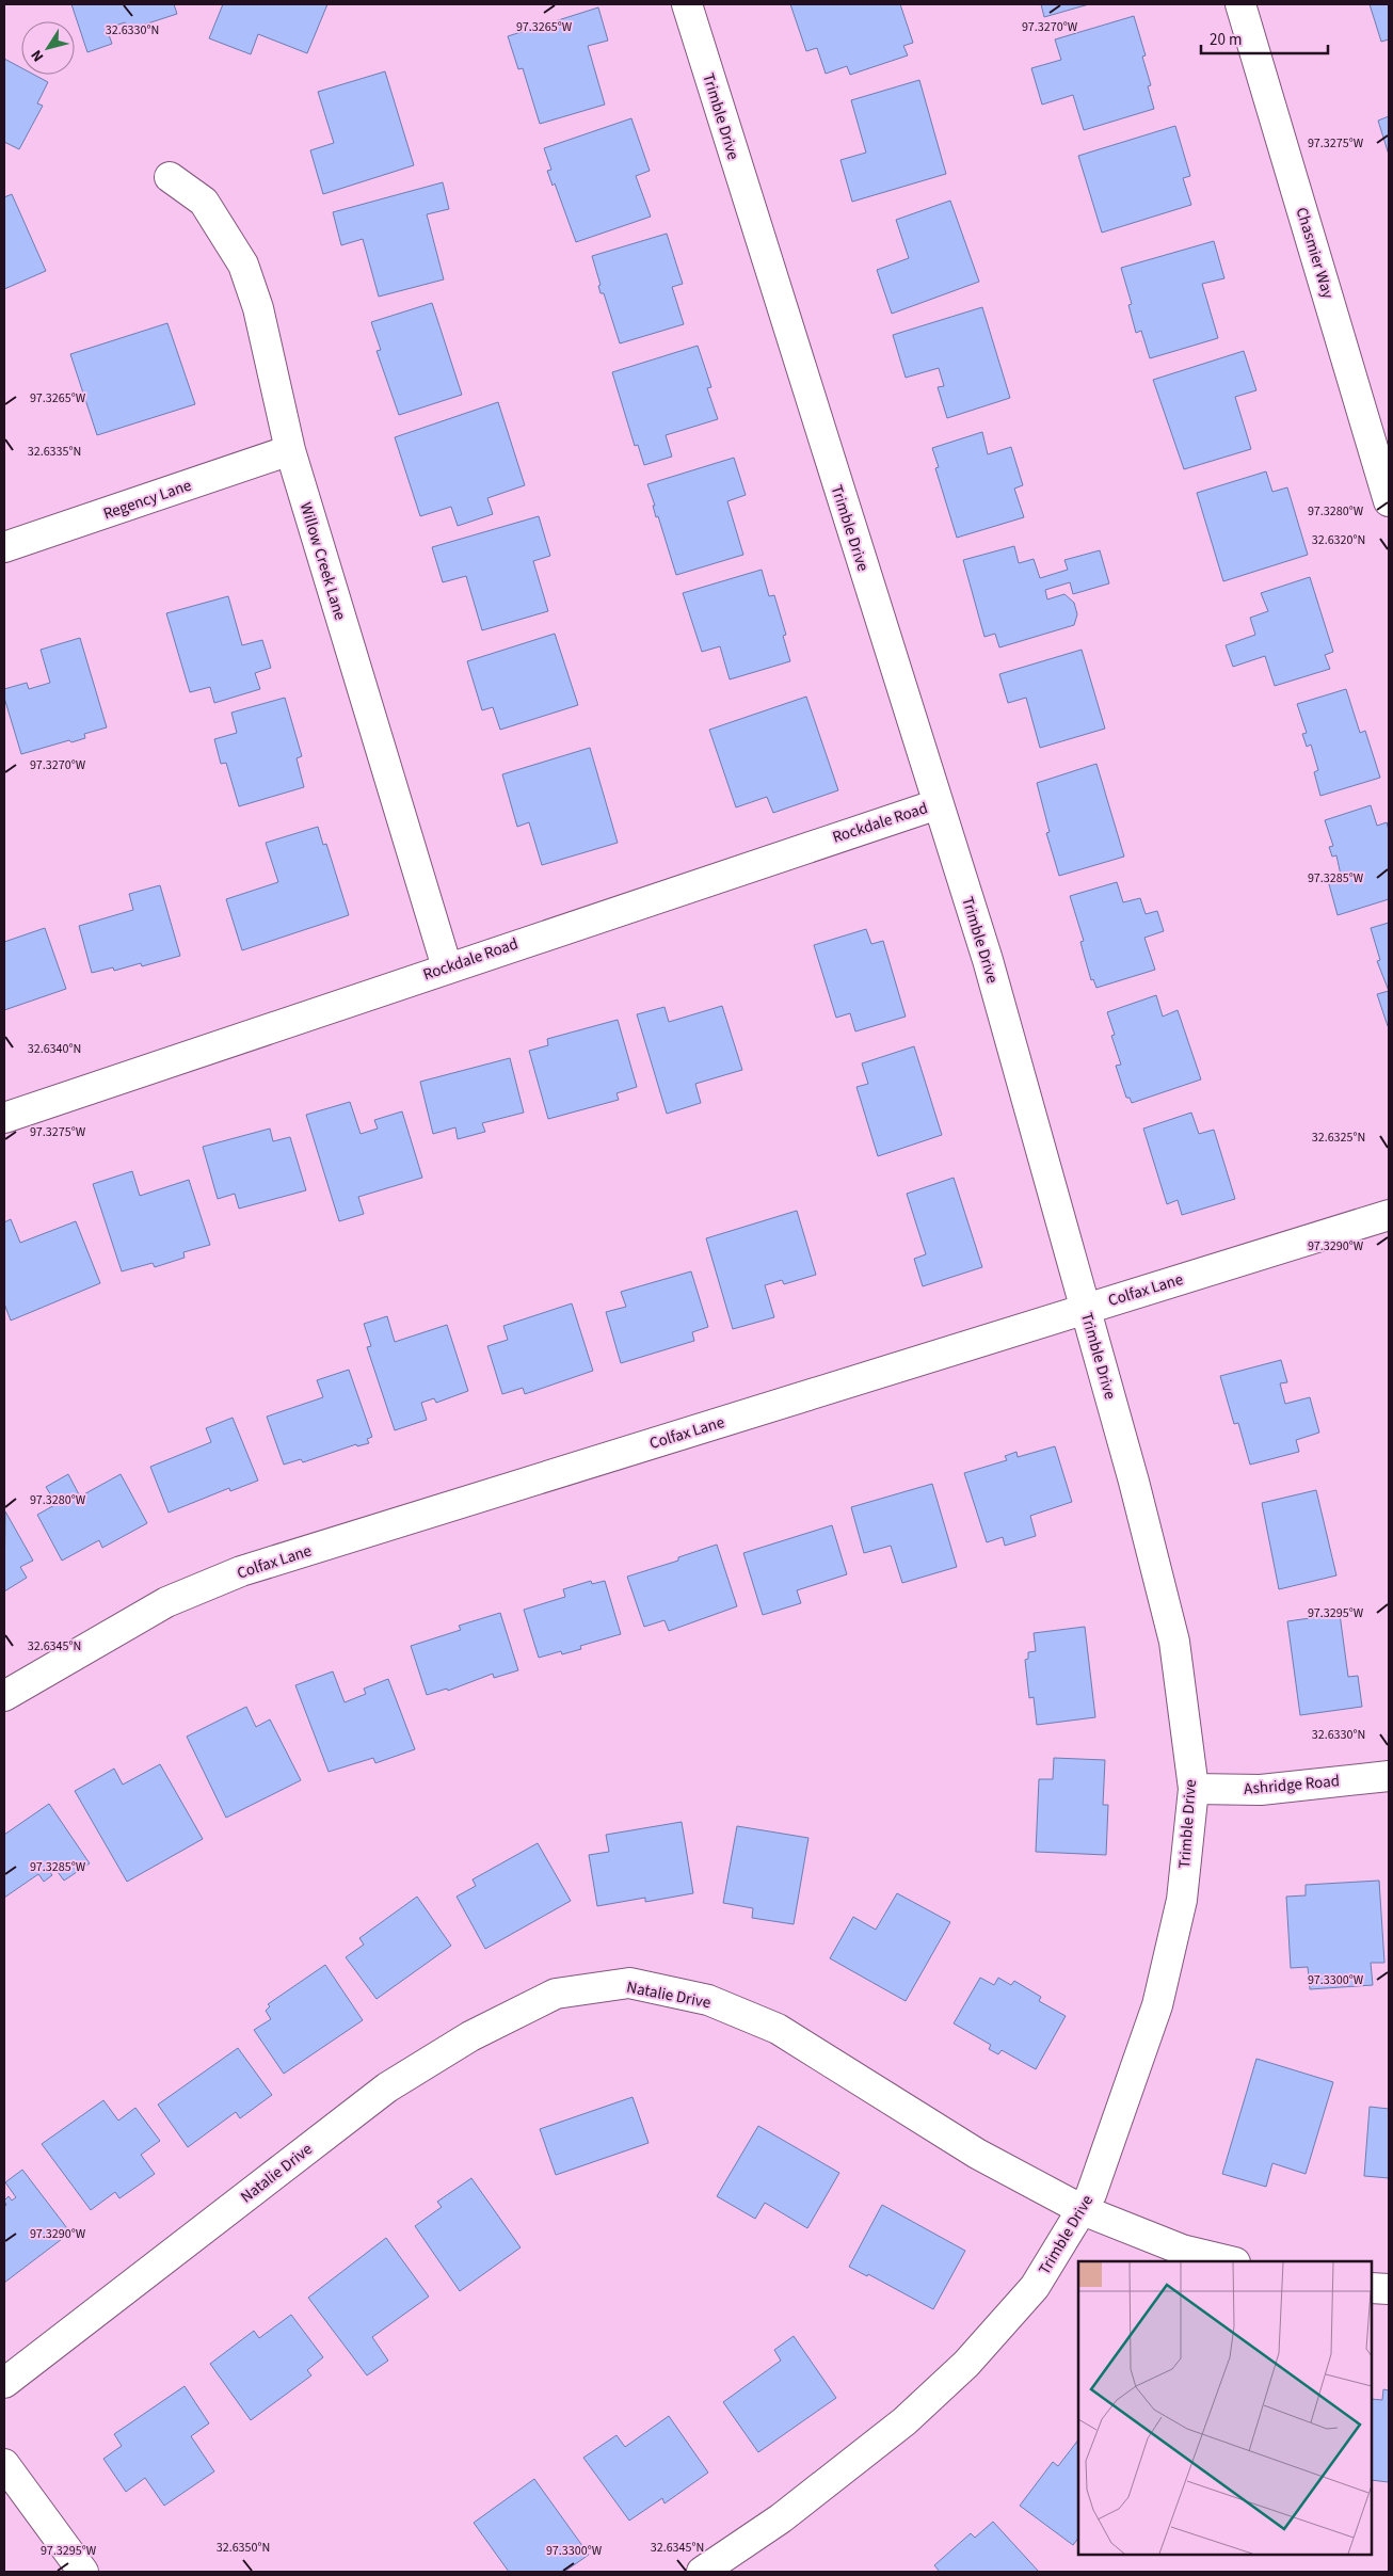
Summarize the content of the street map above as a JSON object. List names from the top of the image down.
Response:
{
  "streets": {
    "street": [
      "Trimble Drive",
      "Chasmier Way",
      "Regency Lane",
      "Willow Creek Lane",
      "Rockdale Road",
      "Colfax Lane",
      "Ashridge Road",
      "Natalie Drive"
    ]
  },
  "crossings": [
    ["Trimble Drive", "Rockdale Road"],
    ["Trimble Drive", "Colfax Lane"],
    ["Trimble Drive", "Ashridge Road"],
    ["Trimble Drive", "Natalie Drive"],
    ["Regency Lane", "Willow Creek Lane"],
    ["Willow Creek Lane", "Rockdale Road"]
  ],
  "scale_bar": "20 m",
  "north": "bottom left",
  "coordinates": [
    "97.3265°W",
    "97.3270°W",
    "32.6330°N",
    "97.3275°W",
    "32.6335°N",
    "97.3280°W",
    "32.6320°N",
    "97.3285°W",
    "32.6340°N",
    "32.6325°N",
    "97.3290°W",
    "97.3295°W",
    "32.6345°N",
    "97.3300°W",
    "32.6350°N"
  ]
}
